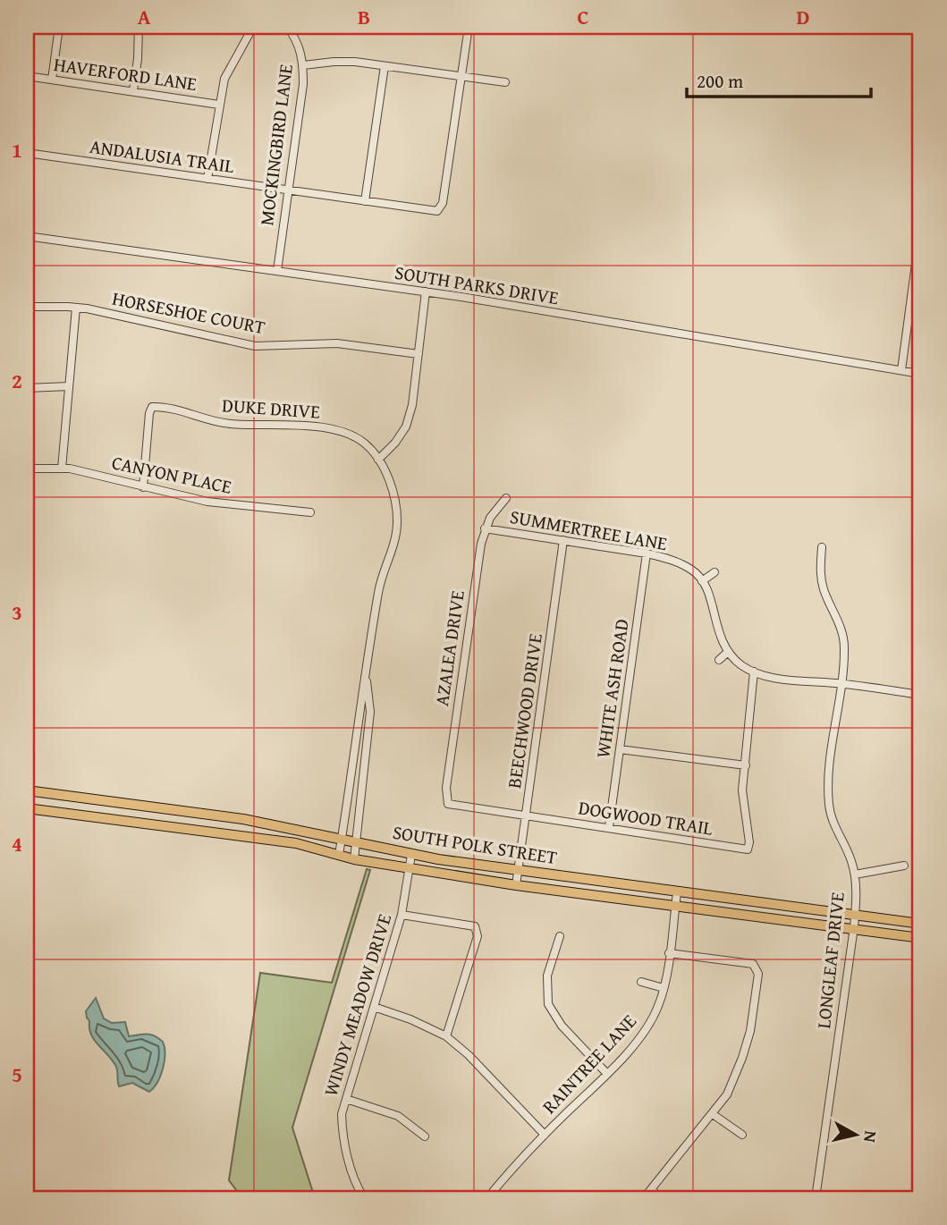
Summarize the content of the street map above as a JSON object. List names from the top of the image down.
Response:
{
  "streets": {
    "main road": ["SOUTH POLK STREET"],
    "street": [
      "HAVERFORD LANE",
      "MOCKINGBIRD LANE",
      "ANDALUSIA TRAIL",
      "SOUTH PARKS DRIVE",
      "HORSESHOE COURT",
      "DUKE DRIVE",
      "CANYON PLACE",
      "SUMMERTREE LANE",
      "AZALEA DRIVE",
      "WHITE ASH ROAD",
      "BEECHWOOD DRIVE",
      "DOGWOOD TRAIL",
      "LONGLEAF DRIVE",
      "WINDY MEADOW DRIVE",
      "RAINTREE LANE"
    ]
  },
  "crossings": [
    ["MOCKINGBIRD LANE", "ANDALUSIA TRAIL"],
    ["MOCKINGBIRD LANE", "SOUTH PARKS DRIVE"],
    ["DUKE DRIVE", "CANYON PLACE"],
    ["SUMMERTREE LANE", "AZALEA DRIVE"],
    ["SUMMERTREE LANE", "WHITE ASH ROAD"],
    ["SUMMERTREE LANE", "BEECHWOOD DRIVE"],
    ["SUMMERTREE LANE", "LONGLEAF DRIVE"],
    ["AZALEA DRIVE", "DOGWOOD TRAIL"],
    ["WHITE ASH ROAD", "DOGWOOD TRAIL"],
    ["BEECHWOOD DRIVE", "DOGWOOD TRAIL"],
    ["BEECHWOOD DRIVE", "SOUTH POLK STREET"],
    ["SOUTH POLK STREET", "LONGLEAF DRIVE"],
    ["SOUTH POLK STREET", "WINDY MEADOW DRIVE"],
    ["SOUTH POLK STREET", "RAINTREE LANE"]
  ],
  "scale_bar": "200 m",
  "north": "right",
  "grid": {
    "columns": [
      "A",
      "B",
      "C",
      "D"
    ],
    "rows": [
      "1",
      "2",
      "3",
      "4",
      "5"
    ]
  }
}
